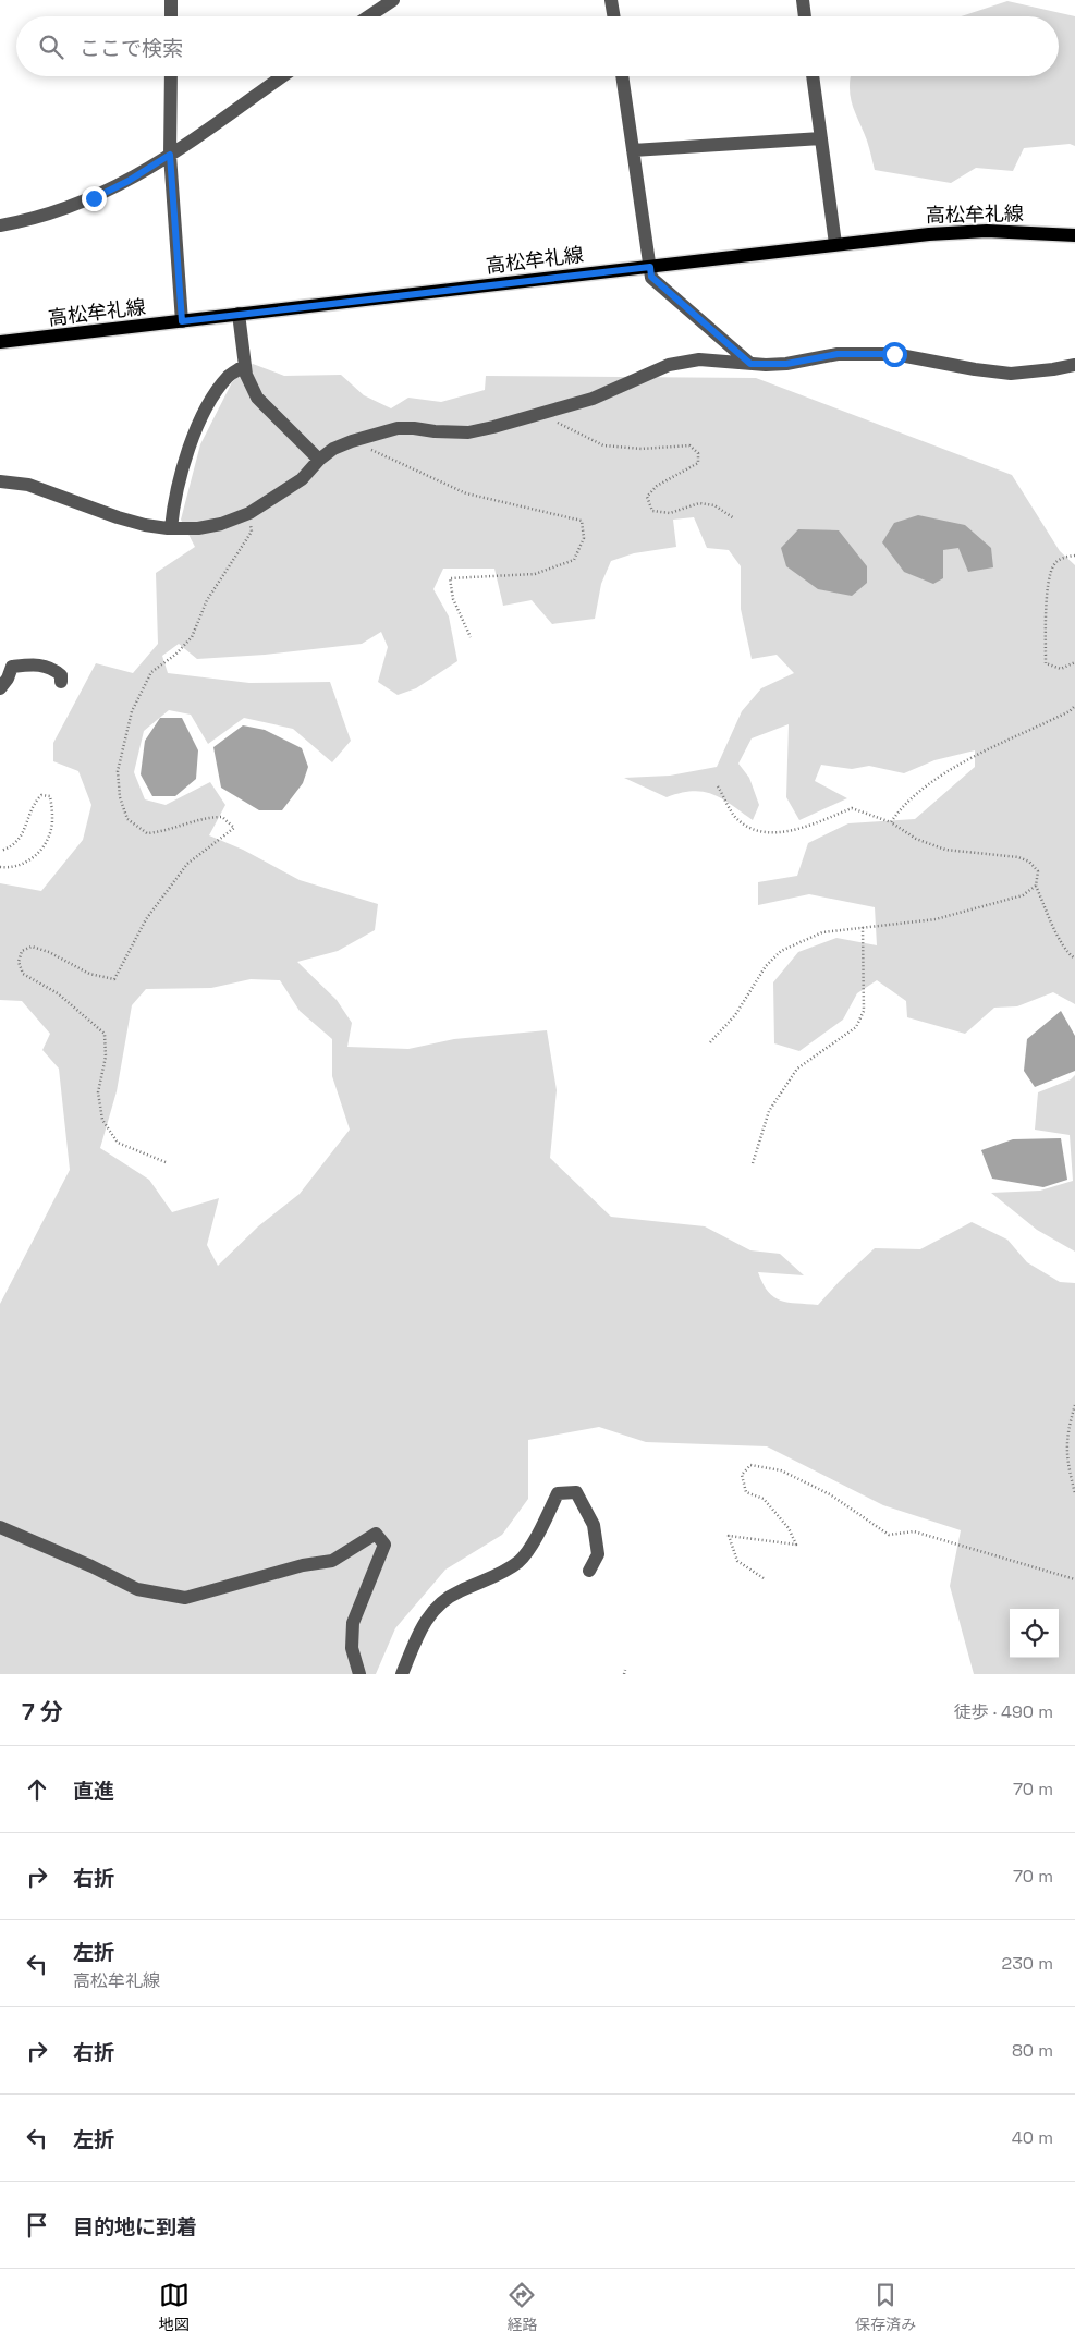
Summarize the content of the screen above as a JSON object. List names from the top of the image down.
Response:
{
  "streets": {
    "main road": ["高松牟礼線"]
  },
  "page": {
    "search": "ここで検索",
    "heading": ["7 分", "徒歩 · 490 m"],
    "list": [
      ["直進", "70 m"],
      ["右折", "70 m"],
      ["左折", "高松牟礼線", "230 m"],
      ["右折", "80 m"],
      ["左折", "40 m"],
      "目的地に到着"
    ],
    "nav": ["地図", "経路", "保存済み"]
  }
}
